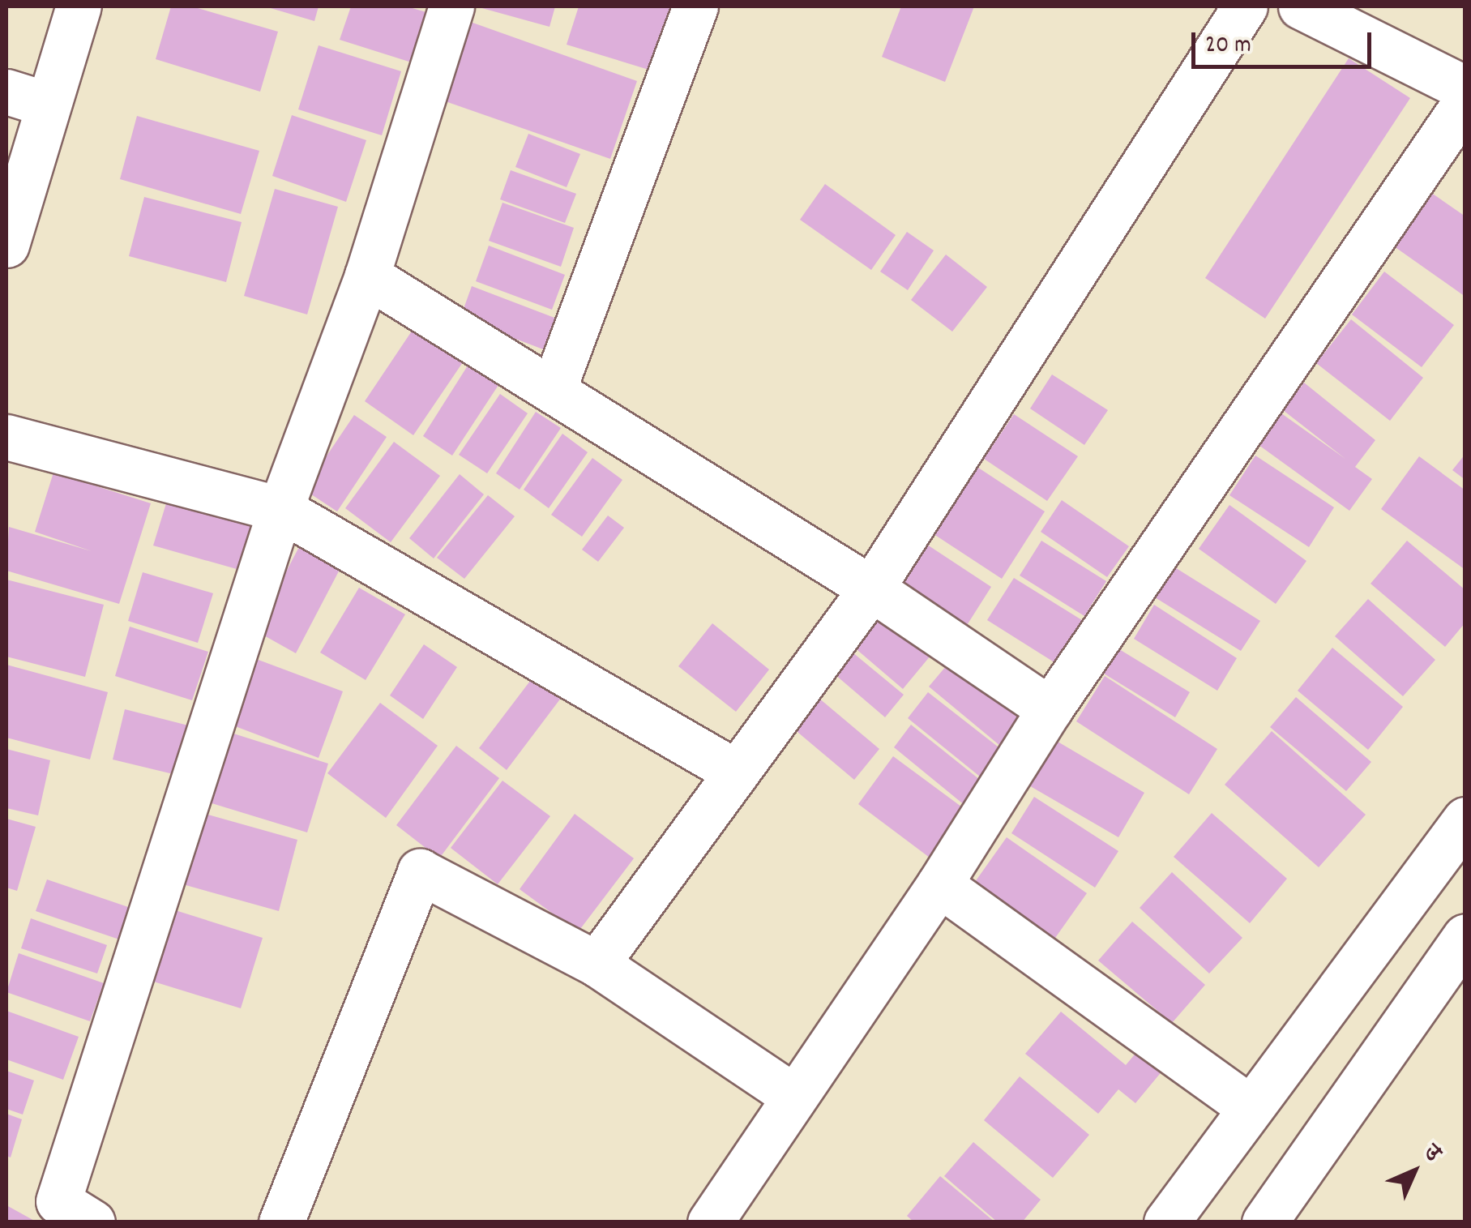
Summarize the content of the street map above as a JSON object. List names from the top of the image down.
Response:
{
  "scale_bar": "20 m",
  "north": "top right"
}
